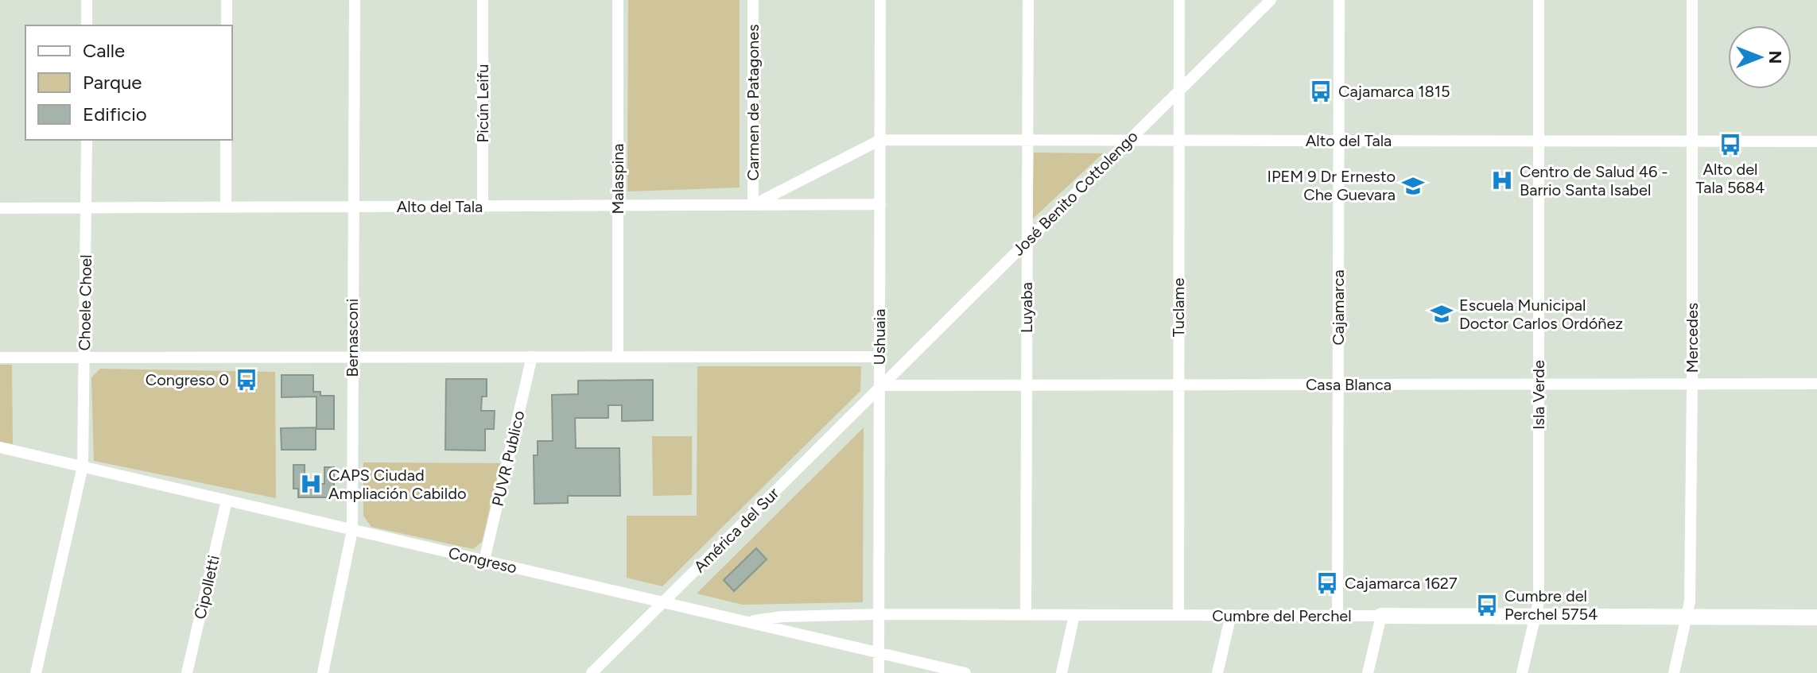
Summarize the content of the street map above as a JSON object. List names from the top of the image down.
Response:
{
  "streets": {
    "main road": ["Cumbre del Perchel"],
    "street": [
      "Carmen de Patagones",
      "Picún Leifu",
      "Alto del Tala",
      "Malaspina",
      "José Benito Cottolengo",
      "Choele Choel",
      "Luyaba",
      "Tuclame",
      "Cajamarca",
      "Ushuaia",
      "Bernasconi",
      "Mercedes",
      "Casa Blanca",
      "Isla Verde",
      "PUVR Publico",
      "América del Sur",
      "Congreso",
      "Cipolletti"
    ]
  },
  "crossings": [
    ["Carmen de Patagones", "Alto del Tala"],
    ["Picún Leifu", "Alto del Tala"],
    ["Alto del Tala", "Malaspina"],
    ["Alto del Tala", "José Benito Cottolengo"],
    ["Alto del Tala", "Choele Choel"],
    ["Alto del Tala", "Luyaba"],
    ["Alto del Tala", "Tuclame"],
    ["Alto del Tala", "Cajamarca"],
    ["Alto del Tala", "Ushuaia"],
    ["Alto del Tala", "Bernasconi"],
    ["Alto del Tala", "Mercedes"],
    ["Alto del Tala", "Isla Verde"],
    ["José Benito Cottolengo", "Luyaba"],
    ["José Benito Cottolengo", "Tuclame"],
    ["José Benito Cottolengo", "Ushuaia"],
    ["José Benito Cottolengo", "Casa Blanca"],
    ["José Benito Cottolengo", "América del Sur"],
    ["Choele Choel", "Congreso"],
    ["Luyaba", "Casa Blanca"],
    ["Luyaba", "Cumbre del Perchel"],
    ["Tuclame", "Casa Blanca"],
    ["Tuclame", "Cumbre del Perchel"],
    ["Cajamarca", "Casa Blanca"],
    ["Cajamarca", "Cumbre del Perchel"],
    ["Ushuaia", "Casa Blanca"],
    ["Ushuaia", "América del Sur"],
    ["Ushuaia", "Congreso"],
    ["Ushuaia", "Cumbre del Perchel"],
    ["Bernasconi", "Congreso"],
    ["Mercedes", "Casa Blanca"],
    ["Mercedes", "Cumbre del Perchel"],
    ["Casa Blanca", "Isla Verde"],
    ["Casa Blanca", "América del Sur"],
    ["Isla Verde", "Cumbre del Perchel"],
    ["PUVR Publico", "Congreso"],
    ["América del Sur", "Congreso"],
    ["Congreso", "Cipolletti"],
    ["Congreso", "Cumbre del Perchel"]
  ],
  "places": {
    "bus stop": [
      "Cajamarca 1815",
      "Alto del Tala 5684",
      "Congreso 0",
      "Cajamarca 1627",
      "Cumbre del Perchel 5754"
    ],
    "hospital": ["Centro de Salud 46 - Barrio Santa Isabel", "CAPS Ciudad Ampliación Cabildo"],
    "school or university": ["IPEM 9 Dr Ernesto Che Guevara", "Escuela Municipal Doctor Carlos Ordóñez"]
  },
  "legend": ["Calle", "Parque", "Edificio"],
  "north": "right"
}
